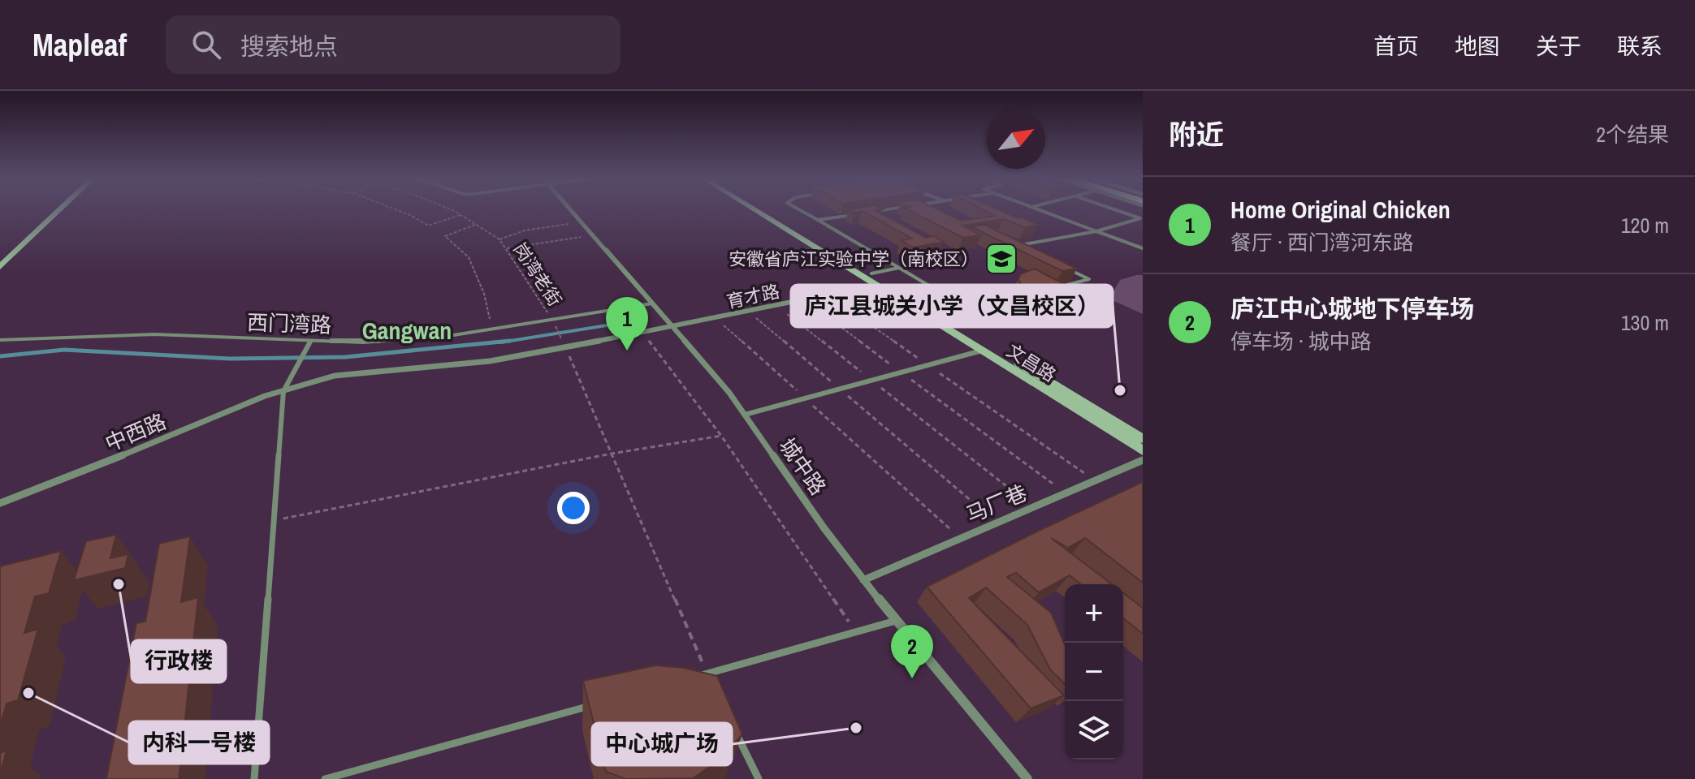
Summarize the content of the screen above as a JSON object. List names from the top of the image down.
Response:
{
  "streets": {
    "main road": ["文昌路"],
    "street": [
      "育才路",
      "中西路",
      "城中路",
      "马厂巷"
    ],
    "lane": ["西门湾路"],
    "path": ["岗湾老街"]
  },
  "crossings": [
    ["岗湾老街", "西门湾路"],
    ["育才路", "文昌路"],
    ["育才路", "中西路"],
    ["育才路", "城中路"],
    ["西门湾路", "城中路"],
    ["城中路", "马厂巷"]
  ],
  "districts": ["Gangwan"],
  "places": {
    "school or university": ["安徽省庐江实验中学（南校区）"],
    "other": [
      "庐江县城关小学（文昌校区）",
      "行政楼",
      "内科一号楼",
      "中心城广场"
    ]
  },
  "north": "top right",
  "page": {
    "header": "Mapleaf",
    "search": "搜索地点",
    "nav": [
      "首页",
      "地图",
      "关于",
      "联系"
    ],
    "heading": ["附近", "2个结果"],
    "list": [
      {
        "mark": "1",
        "name": "Home Original Chicken",
        "note": "餐厅 · 西门湾河东路",
        "value": "120 m"
      },
      {
        "mark": "2",
        "name": "庐江中心城地下停车场",
        "note": "停车场 · 城中路",
        "value": "130 m"
      }
    ],
    "pins": ["1", "2"],
    "map_buttons": ["+", "−"]
  }
}
